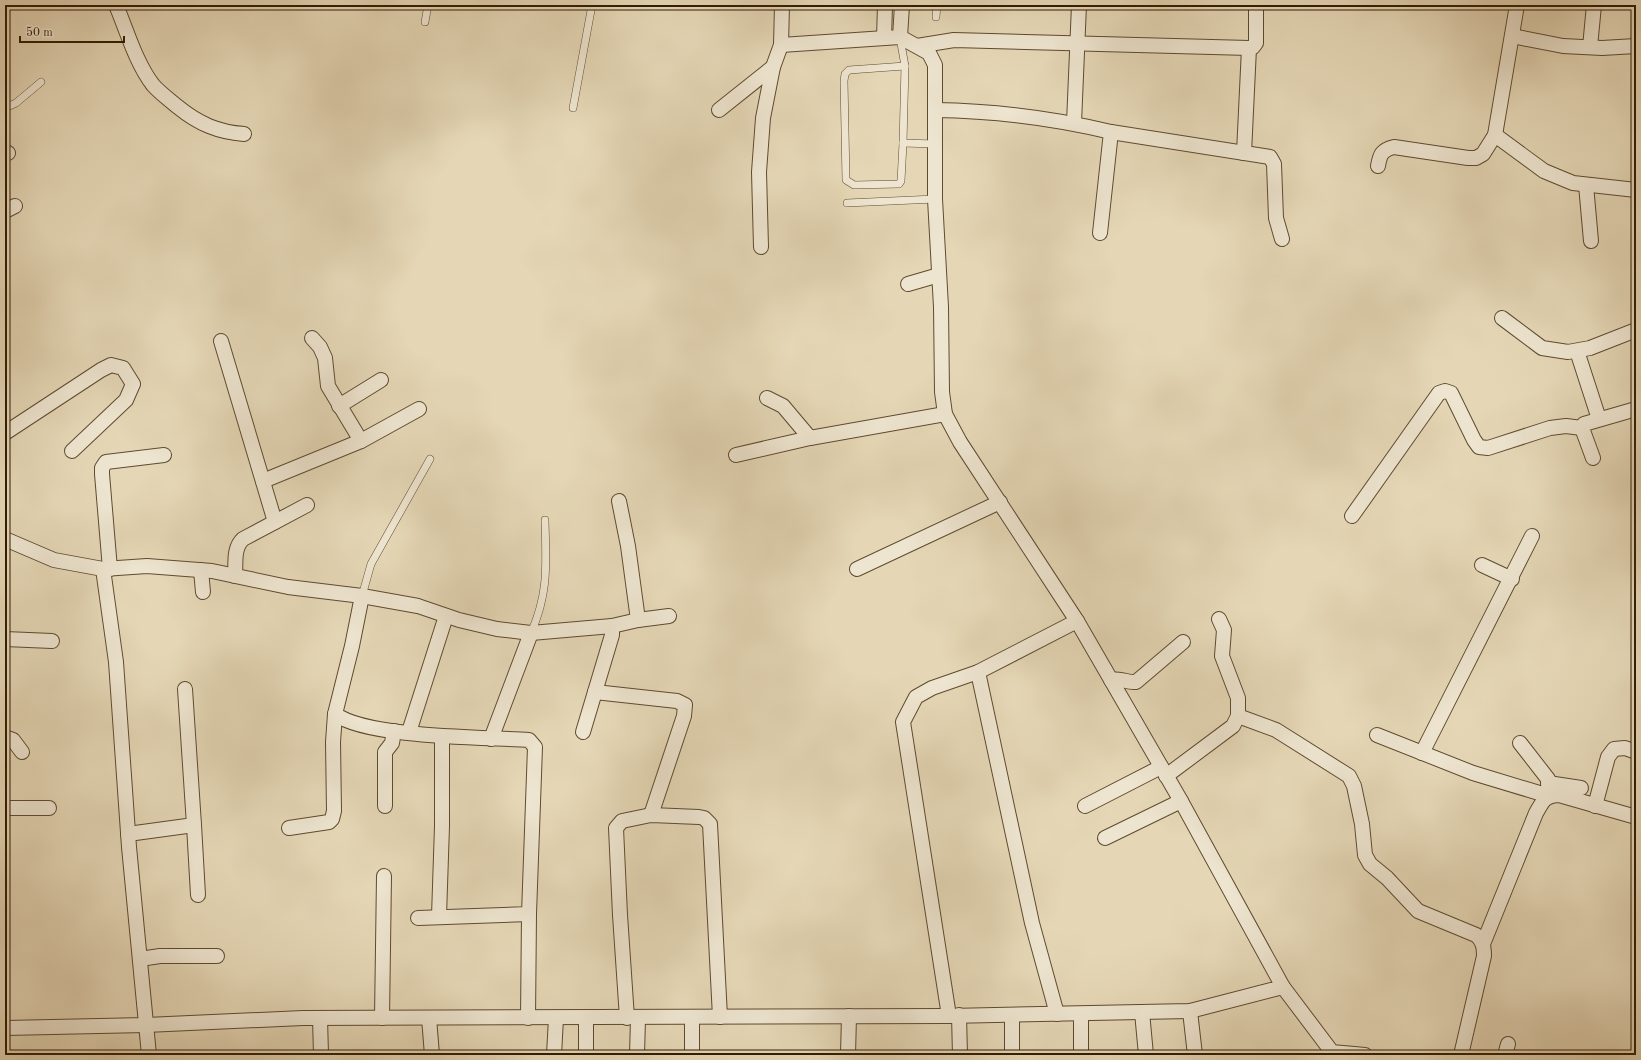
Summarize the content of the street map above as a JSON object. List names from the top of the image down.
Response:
{
  "scale_bar": "50 m"
}
